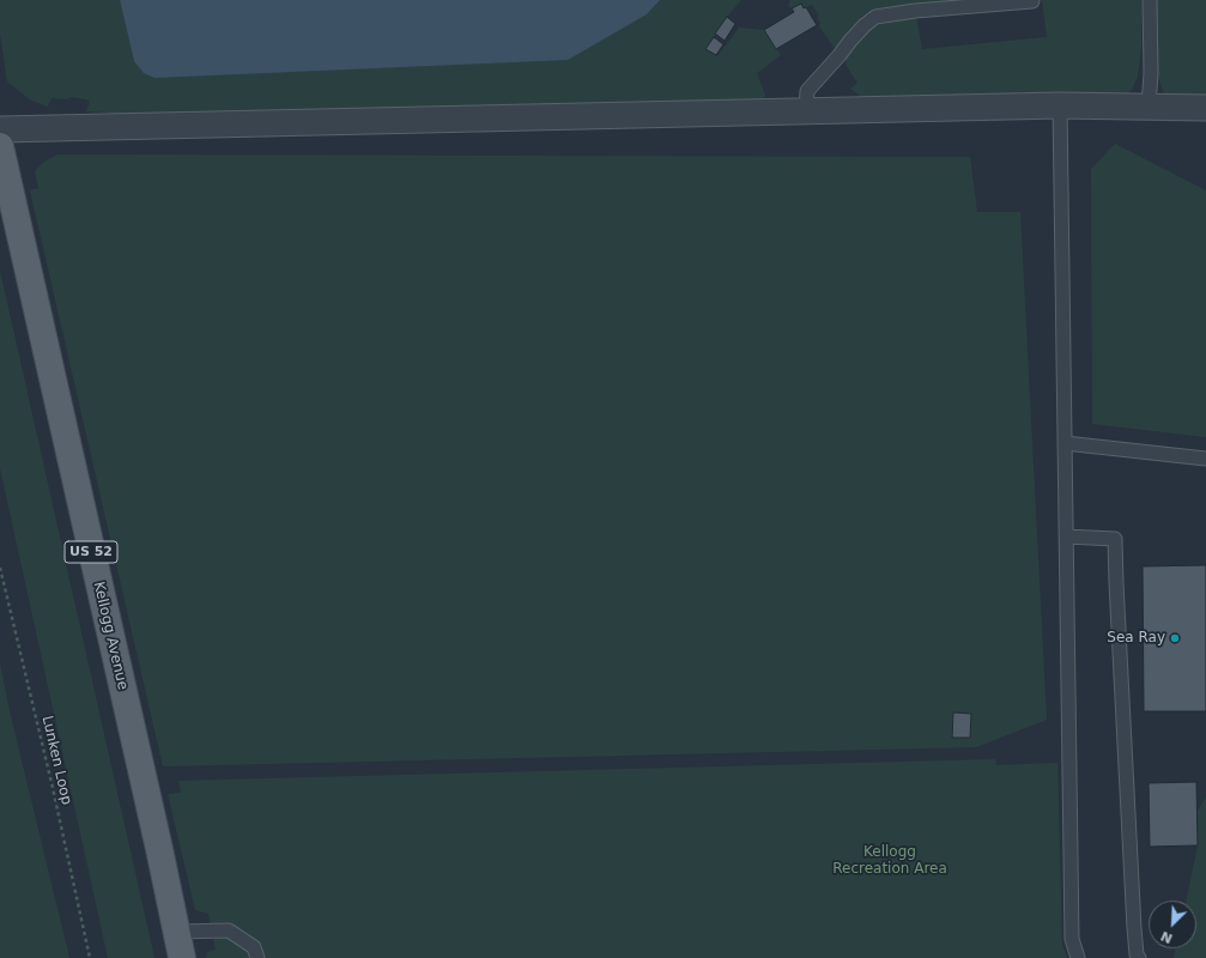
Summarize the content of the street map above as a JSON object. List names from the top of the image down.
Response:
{
  "streets": {
    "main road": ["US 52", "Kellogg Avenue"],
    "path": ["Lunken Loop"]
  },
  "parks": ["Kellogg Recreation Area"],
  "places": ["Sea Ray"],
  "north": "bottom left"
}
